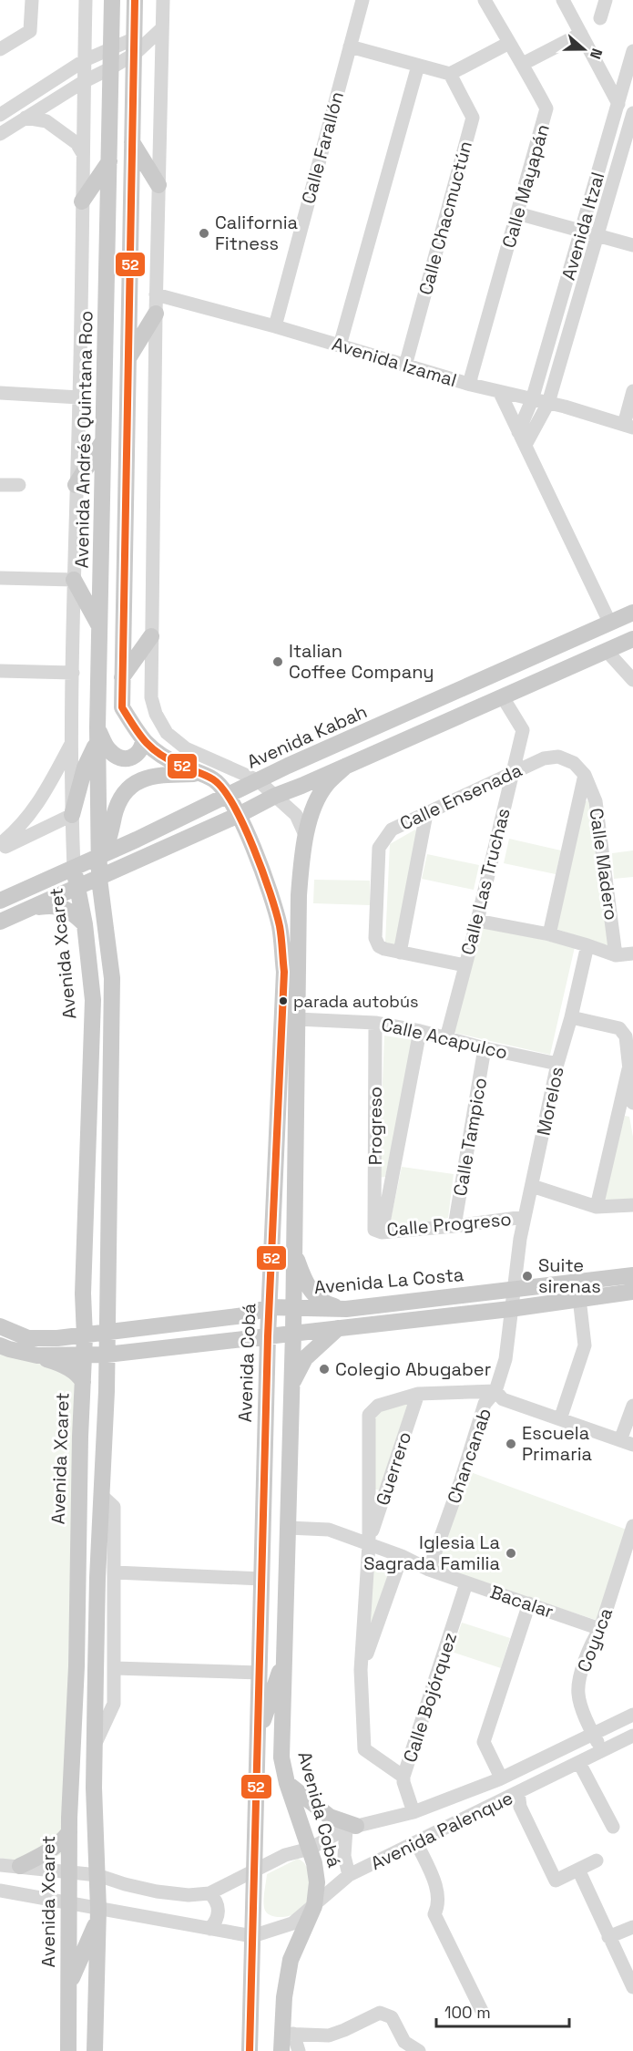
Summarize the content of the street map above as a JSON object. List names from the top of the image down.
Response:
{
  "streets": {
    "main road": [
      "Avenida Andrés Quintana Roo",
      "Avenida Kabah",
      "Avenida Xcaret",
      "Avenida La Costa",
      "Avenida Cobá"
    ],
    "street": [
      "Calle Farallón",
      "Calle Mayapán",
      "Calle Chacmuctún",
      "Avenida Itzal",
      "Avenida Izamal",
      "Calle Ensenada",
      "Calle Madero",
      "Calle Las Truchas",
      "Calle Acapulco",
      "Morelos",
      "Progreso",
      "Calle Tampico",
      "Calle Progreso",
      "Chancanab",
      "Guerrero",
      "Bacalar",
      "Coyuca",
      "Calle Bojórquez",
      "Avenida Palenque"
    ]
  },
  "crossings": [
    ["Calle Farallón", "Avenida Izamal"],
    ["Calle Mayapán", "Avenida Izamal"],
    ["Calle Chacmuctún", "Avenida Izamal"],
    ["Avenida Itzal", "Avenida Izamal"],
    ["Avenida Andrés Quintana Roo", "Avenida Kabah"],
    ["Avenida Andrés Quintana Roo", "Avenida Xcaret"],
    ["Avenida Kabah", "Avenida Xcaret"],
    ["Calle Ensenada", "Calle Madero"],
    ["Calle Ensenada", "Calle Las Truchas"],
    ["Calle Las Truchas", "Calle Acapulco"],
    ["Avenida Xcaret", "Avenida La Costa"],
    ["Avenida Xcaret", "Avenida Palenque"],
    ["Calle Acapulco", "Morelos"],
    ["Calle Acapulco", "Progreso"],
    ["Calle Acapulco", "Calle Tampico"],
    ["Calle Acapulco", "Avenida Cobá"],
    ["Morelos", "Calle Progreso"],
    ["Morelos", "Avenida La Costa"],
    ["Morelos", "Chancanab"],
    ["Progreso", "Calle Progreso"],
    ["Calle Tampico", "Calle Progreso"],
    ["Avenida La Costa", "Avenida Cobá"],
    ["Avenida La Costa", "Chancanab"],
    ["Avenida Cobá", "Bacalar"],
    ["Avenida Cobá", "Avenida Palenque"],
    ["Chancanab", "Bacalar"],
    ["Guerrero", "Bacalar"],
    ["Bacalar", "Coyuca"],
    ["Bacalar", "Calle Bojórquez"],
    ["Coyuca", "Avenida Palenque"],
    ["Calle Bojórquez", "Avenida Palenque"]
  ],
  "places": [
    "California Fitness",
    "Italian Coffee Company",
    "parada autobús",
    "Suite sirenas",
    "Colegio Abugaber",
    "Escuela Primaria",
    "Iglesia La Sagrada Familia"
  ],
  "lines": ["transit line 52"],
  "scale_bar": "100 m",
  "north": "right"
}
